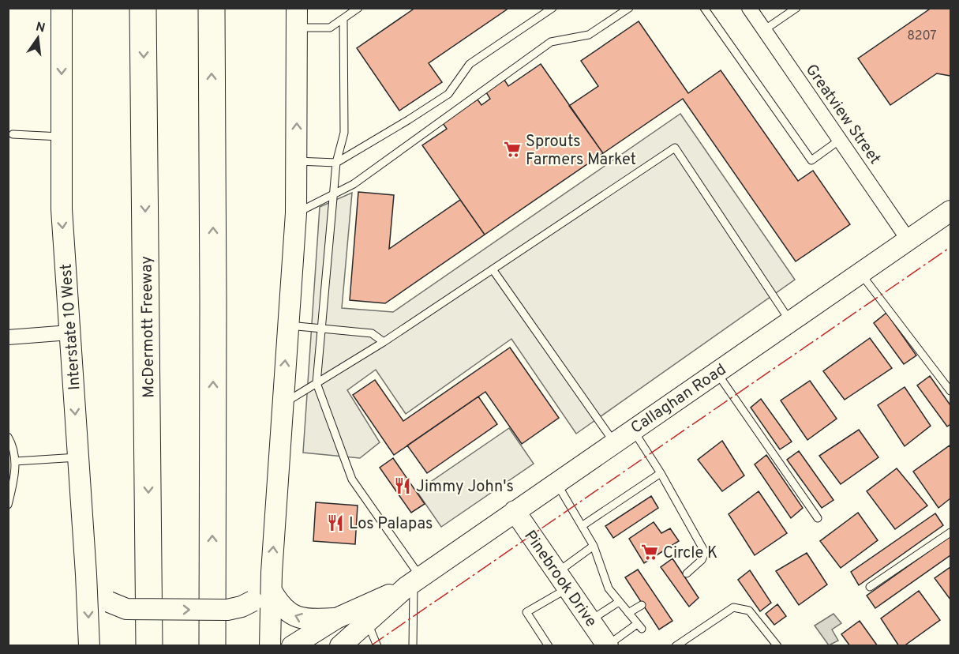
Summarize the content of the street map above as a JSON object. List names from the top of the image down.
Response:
{
  "streets": {
    "highway": ["McDermott Freeway"],
    "main road": ["Interstate 10 West", "Callaghan Road", "Pinebrook Drive"],
    "street": ["Greatview Street"]
  },
  "crossings": [
    ["Greatview Street", "Callaghan Road"],
    ["Callaghan Road", "Pinebrook Drive"]
  ],
  "one_way": ["Interstate 10 West"],
  "places": {
    "supermarket": ["Sprouts Farmers Market", "Circle K"],
    "restaurant": ["Jimmy John's", "Los Palapas"]
  },
  "house_numbers": ["8207"],
  "north": "top"
}
